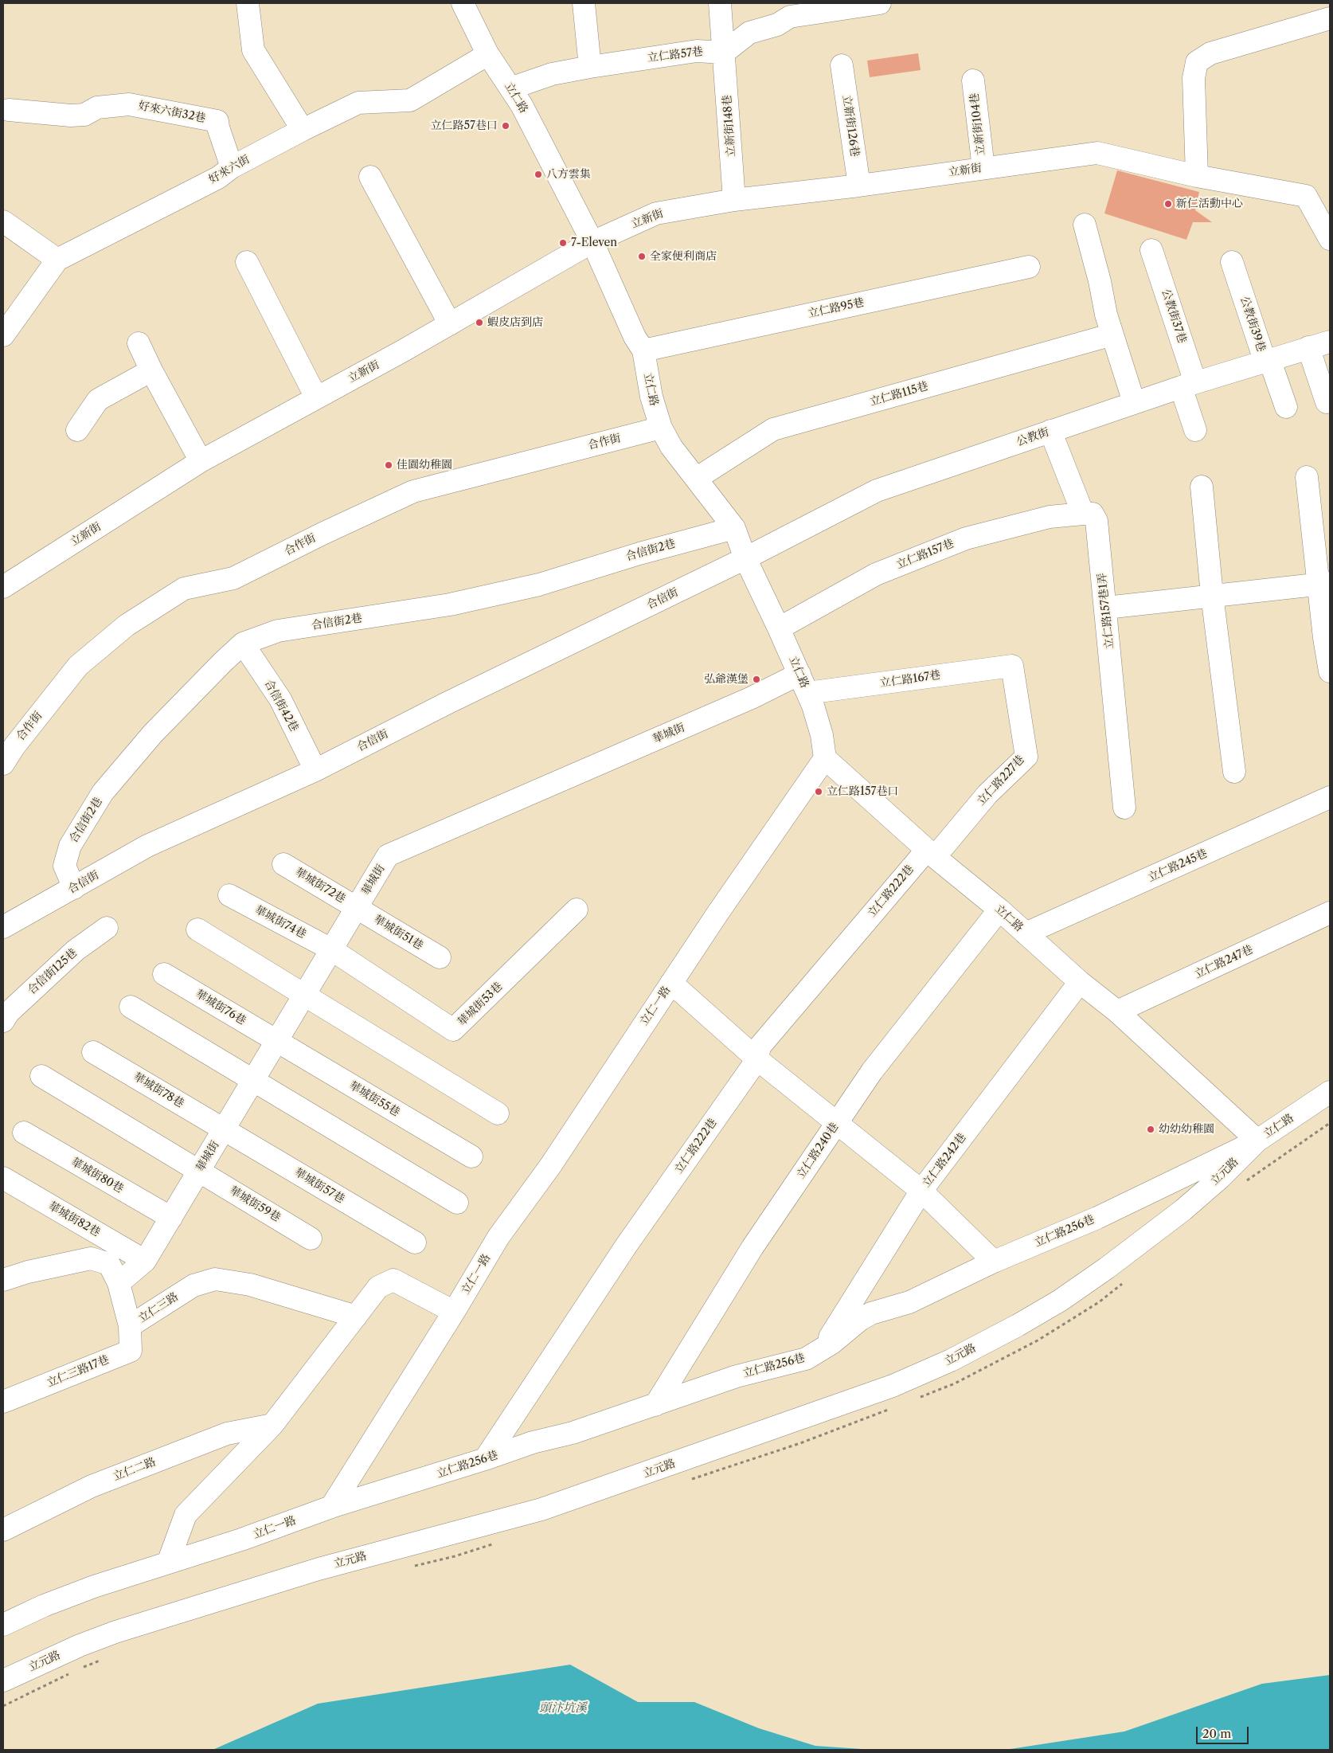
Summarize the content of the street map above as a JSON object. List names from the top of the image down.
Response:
{
  "streets": {
    "street": [
      "立仁路57巷",
      "立仁路",
      "好來六街32巷",
      "立新街104巷",
      "立新街148巷",
      "立新街126巷",
      "好來六街",
      "立新街",
      "立仁路95巷",
      "公教街37巷",
      "公教街39巷",
      "立仁路115巷",
      "公教街",
      "合作街",
      "合信街2巷",
      "立仁路157巷",
      "合信街",
      "立仁路157巷1弄",
      "立仁路167巷",
      "合信街42巷",
      "華城街",
      "立仁路227巷",
      "立仁路245巷",
      "華城街72巷",
      "立仁路222巷",
      "華城街74巷",
      "華城街51巷",
      "立仁路247巷",
      "合信街125巷",
      "華城街53巷",
      "立仁一路",
      "華城街76巷",
      "華城街78巷",
      "華城街55巷",
      "立仁路240巷",
      "立仁路242巷",
      "立元路",
      "華城街80巷",
      "華城街57巷",
      "華城街59巷",
      "華城街82巷",
      "立仁路256巷",
      "立仁三路",
      "立仁三路17巷",
      "立仁二路"
    ]
  },
  "crossings": [
    ["立仁路57巷", "立仁路"],
    ["立仁路57巷", "立新街148巷"],
    ["立仁路", "好來六街"],
    ["立仁路", "立新街"],
    ["立仁路", "立仁路95巷"],
    ["立仁路", "立仁路115巷"],
    ["立仁路", "公教街"],
    ["立仁路", "合作街"],
    ["立仁路", "合信街2巷"],
    ["立仁路", "立仁路157巷"],
    ["立仁路", "合信街"],
    ["立仁路", "立仁路167巷"],
    ["立仁路", "華城街"],
    ["立仁路", "立仁路227巷"],
    ["立仁路", "立仁路245巷"],
    ["立仁路", "立仁路222巷"],
    ["立仁路", "立仁路247巷"],
    ["立仁路", "立仁一路"],
    ["立仁路", "立仁路240巷"],
    ["立仁路", "立仁路242巷"],
    ["立仁路", "立元路"],
    ["立仁路", "立仁路256巷"],
    ["好來六街32巷", "好來六街"],
    ["立新街104巷", "立新街"],
    ["立新街148巷", "立新街"],
    ["立新街126巷", "立新街"],
    ["公教街37巷", "公教街"],
    ["公教街39巷", "公教街"],
    ["公教街", "合信街"],
    ["合信街2巷", "合信街"],
    ["合信街2巷", "合信街42巷"],
    ["立仁路157巷", "立仁路157巷1弄"],
    ["合信街", "合信街42巷"],
    ["立仁路167巷", "華城街"],
    ["立仁路167巷", "立仁路227巷"],
    ["華城街", "華城街72巷"],
    ["華城街", "華城街74巷"],
    ["華城街", "華城街51巷"],
    ["華城街", "華城街53巷"],
    ["華城街", "華城街76巷"],
    ["華城街", "華城街78巷"],
    ["華城街", "華城街55巷"],
    ["華城街", "華城街80巷"],
    ["華城街", "華城街57巷"],
    ["華城街", "華城街59巷"],
    ["華城街", "華城街82巷"],
    ["華城街", "立仁三路"],
    ["立仁路227巷", "立仁路222巷"],
    ["華城街72巷", "華城街51巷"],
    ["立仁路222巷", "立仁路256巷"],
    ["華城街74巷", "華城街53巷"],
    ["立仁一路", "立仁路256巷"],
    ["華城街76巷", "華城街55巷"],
    ["華城街78巷", "華城街57巷"],
    ["立仁路240巷", "立仁路256巷"],
    ["立仁路242巷", "立仁路256巷"],
    ["立元路", "立仁路256巷"],
    ["立仁三路", "立仁三路17巷"]
  ],
  "water": ["頭汴坑溪"],
  "places": [
    "立仁路57巷口",
    "八方雲集",
    "新仁活動中心",
    "7-Eleven",
    "全家便利商店",
    "蝦皮店到店",
    "佳園幼稚園",
    "弘爺漢堡",
    "立仁路157巷口",
    "幼幼幼稚園"
  ],
  "scale_bar": "20 m"
}
